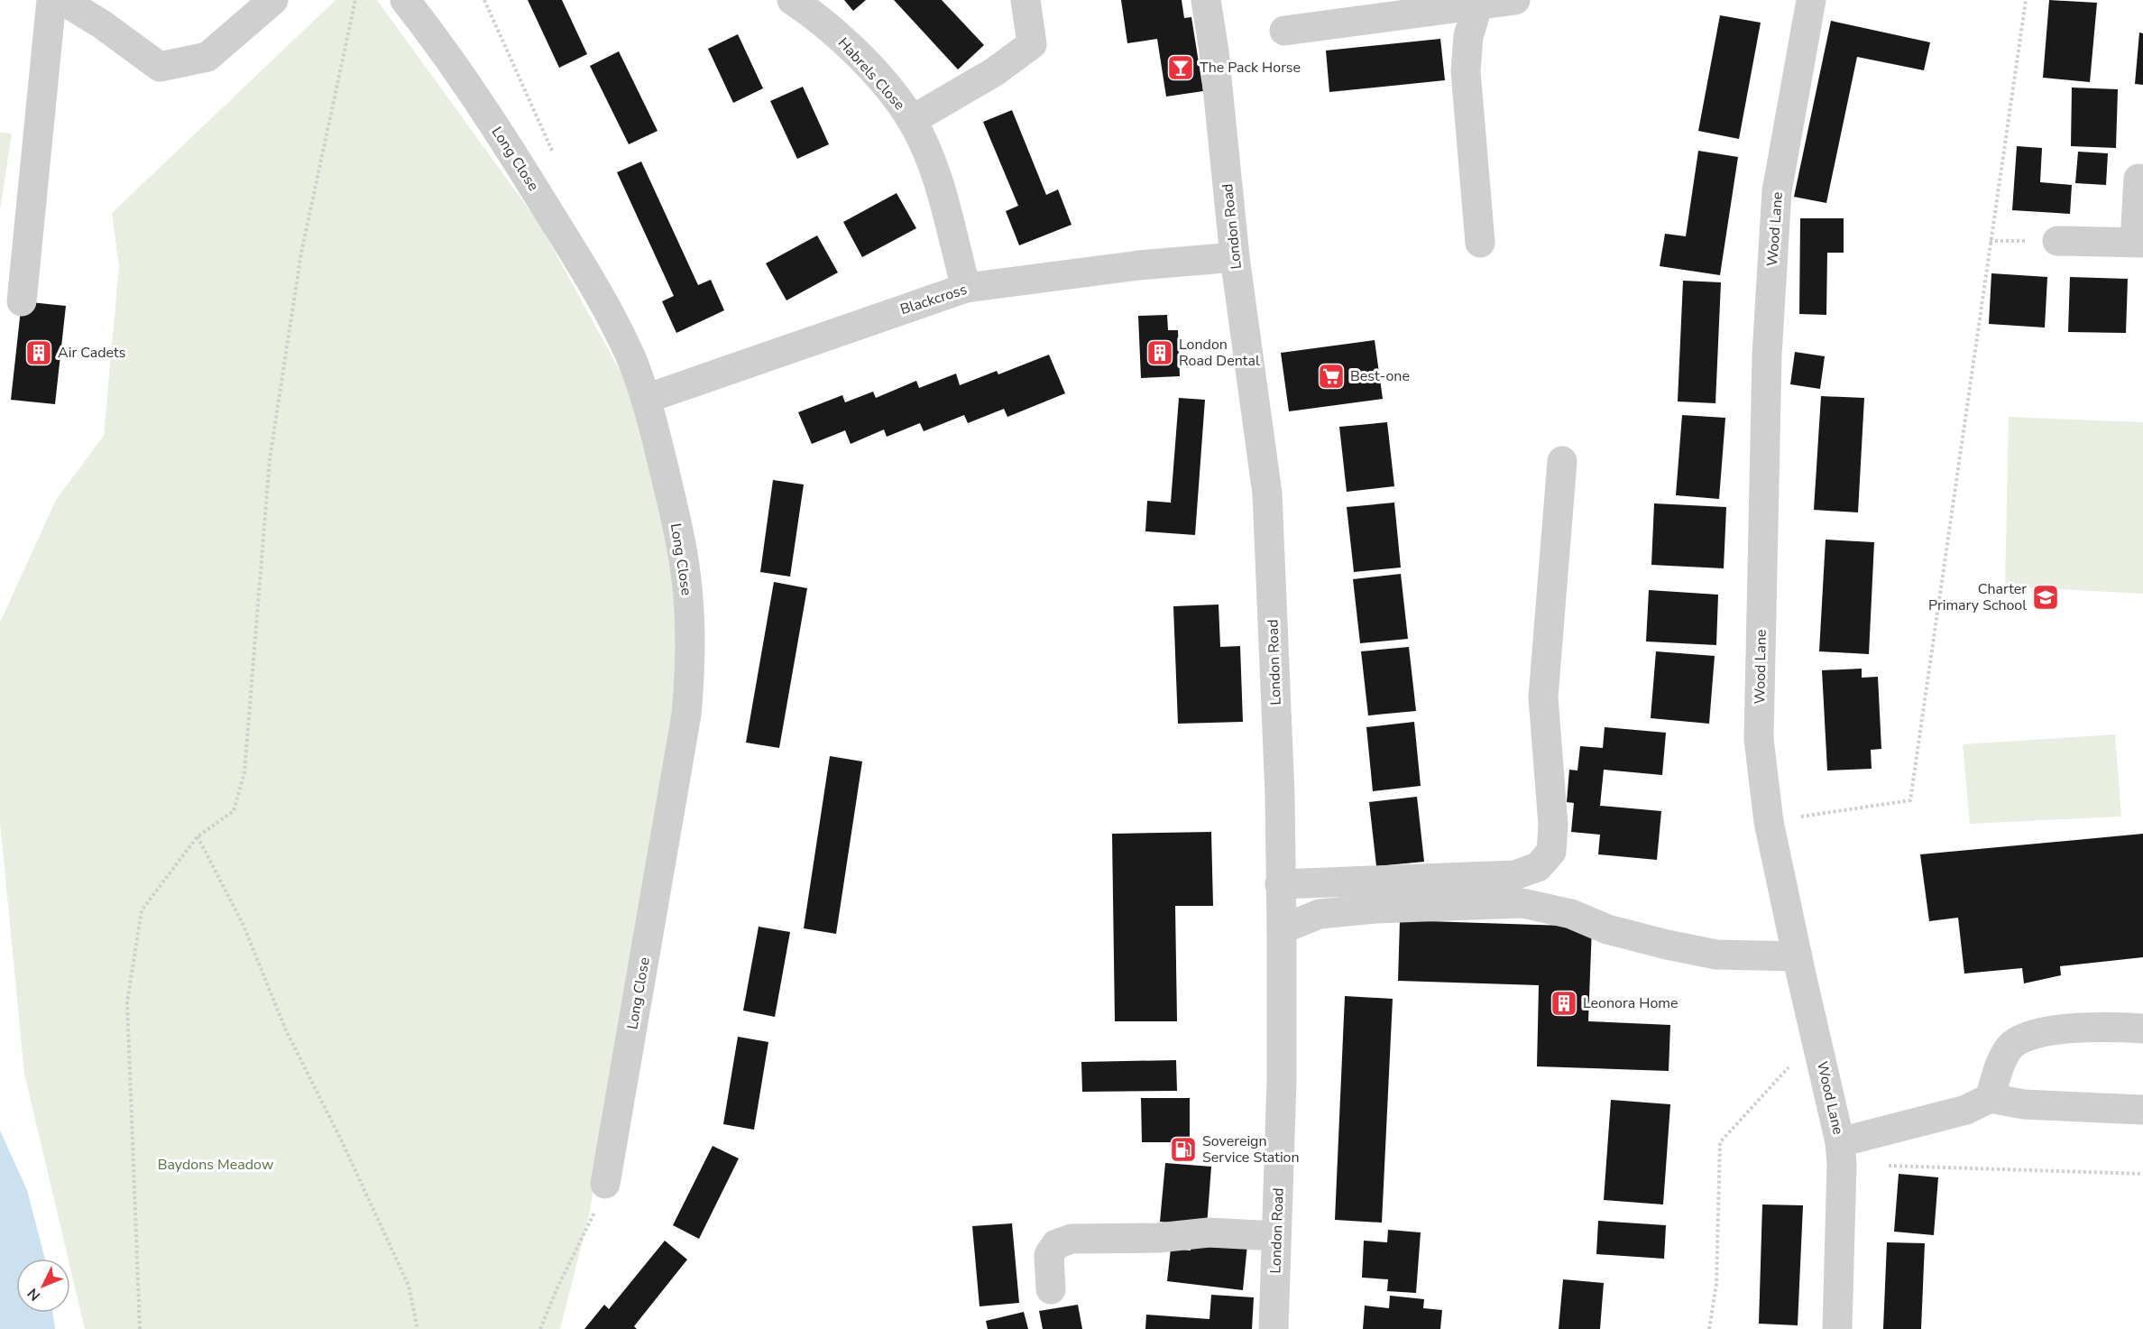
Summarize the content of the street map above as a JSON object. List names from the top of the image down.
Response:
{
  "streets": {
    "street": [
      "Habrels Close",
      "Long Close",
      "London Road",
      "Wood Lane",
      "Blackcross"
    ]
  },
  "crossings": [
    ["Habrels Close", "Blackcross"],
    ["Long Close", "Blackcross"],
    ["London Road", "Blackcross"]
  ],
  "parks": ["Baydons Meadow"],
  "places": {
    "bar": ["The Pack Horse"],
    "building": ["Air Cadets", "London Road Dental", "Leonora Home"],
    "supermarket": ["Best-one"],
    "school or university": ["Charter Primary School"],
    "fuel station": ["Sovereign Service Station"]
  },
  "north": "bottom left"
}
